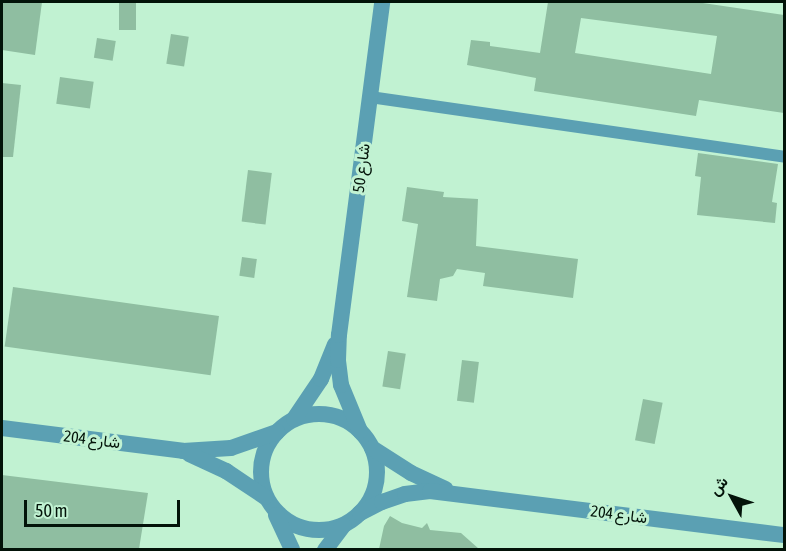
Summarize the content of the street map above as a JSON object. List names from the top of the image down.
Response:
{
  "streets": {
    "street": ["شارع 50", "شارع 204"]
  },
  "crossings": [
    ["شارع 50", "شارع 204"]
  ],
  "scale_bar": "50 m",
  "north": "top left"
}
